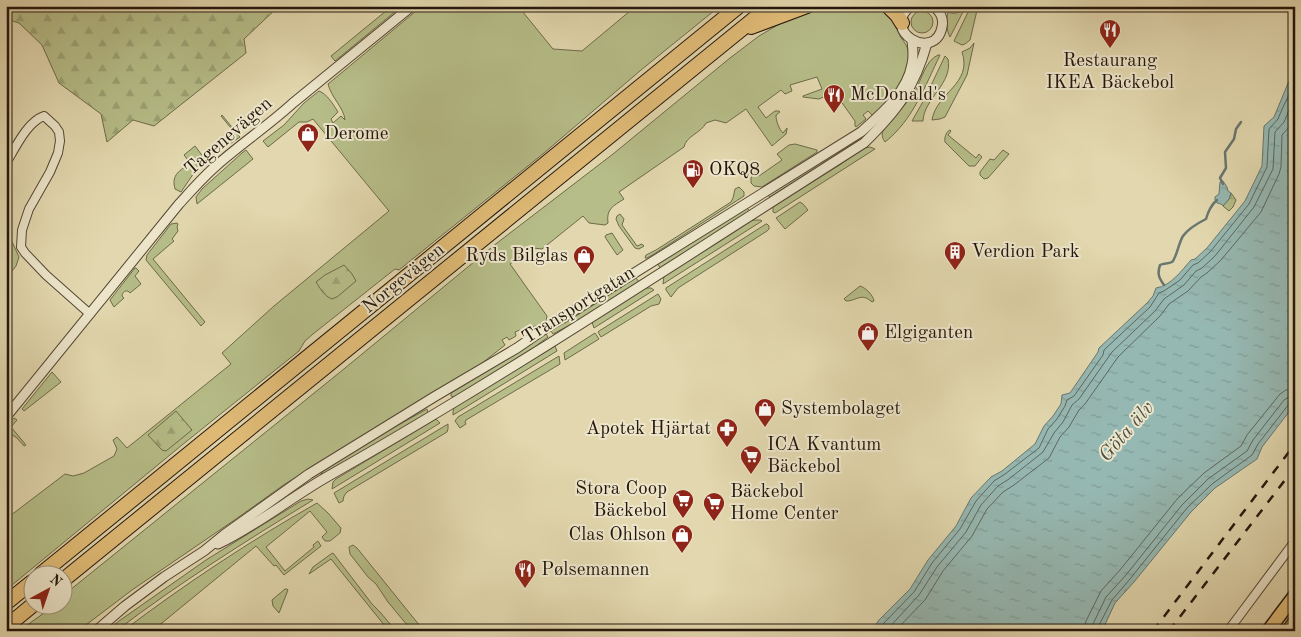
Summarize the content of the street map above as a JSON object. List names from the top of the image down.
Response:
{
  "streets": {
    "highway": ["Norgevägen"],
    "street": ["Tagenevägen", "Transportgatan"]
  },
  "water": ["Göta älv"],
  "places": {
    "restaurant": ["Restaurang IKEA Bäckebol", "McDonald's", "Pølsemannen"],
    "shop": [
      "Derome",
      "Ryds Bilglas",
      "Elgiganten",
      "Systembolaget",
      "Clas Ohlson"
    ],
    "fuel station": ["OKQ8"],
    "building": ["Verdion Park"],
    "pharmacy": ["Apotek Hjärtat"],
    "supermarket": ["ICA Kvantum Bäckebol", "Stora Coop Bäckebol", "Bäckebol Home Center"]
  },
  "north": "top right"
}
